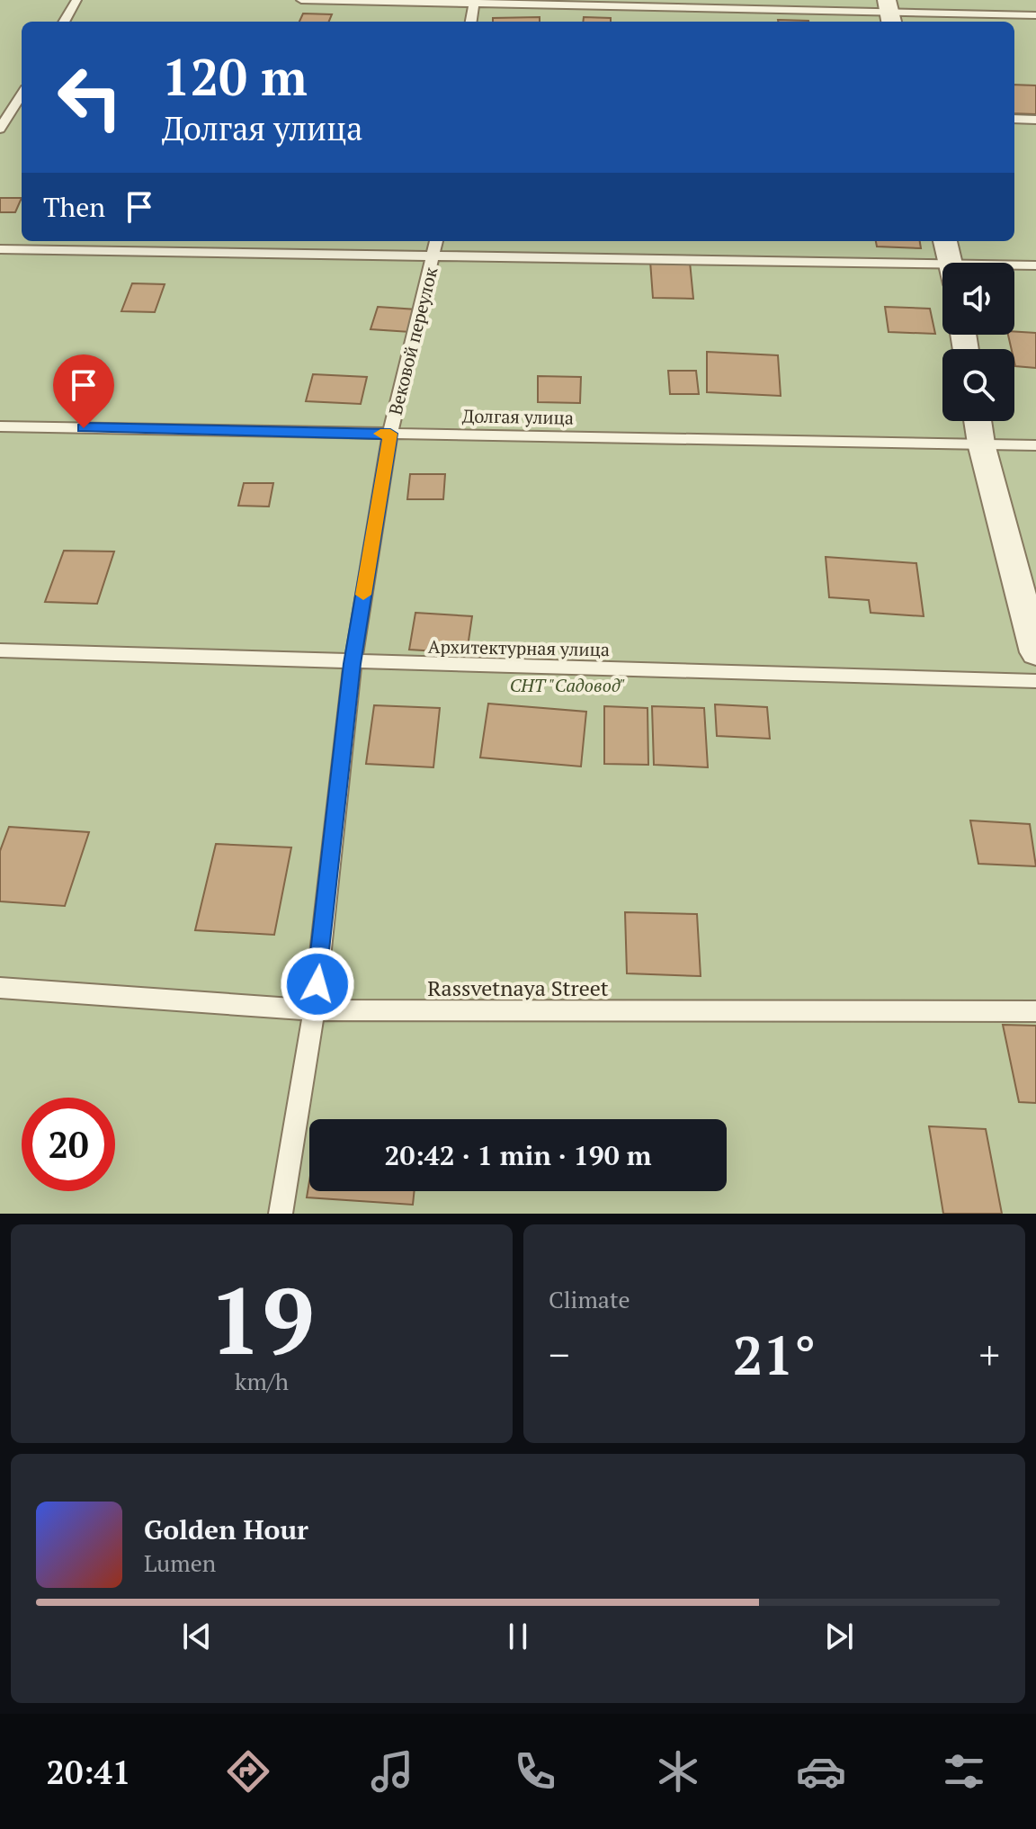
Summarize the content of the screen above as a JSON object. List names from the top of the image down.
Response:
{
  "streets": {
    "lane": [
      "Вековой переулок",
      "Долгая улица",
      "Архитектурная улица",
      "Rassvetnaya Street"
    ]
  },
  "crossings": [
    ["Вековой переулок", "Долгая улица"],
    ["Вековой переулок", "Архитектурная улица"],
    ["Вековой переулок", "Rassvetnaya Street"]
  ],
  "parks": ["СНТ \"Садовод\""],
  "page": {
    "turn": ["120 m", "Долгая улица"],
    "then": "Then",
    "limit": "20",
    "trip": "20:42 · 1 min · 190 m",
    "tile": [
      ["19", "km/h"],
      "Climate"
    ],
    "heat": ["−", "21°", "+"],
    "song": ["Golden Hour", "Lumen"],
    "tabs": "20:41"
  }
}
